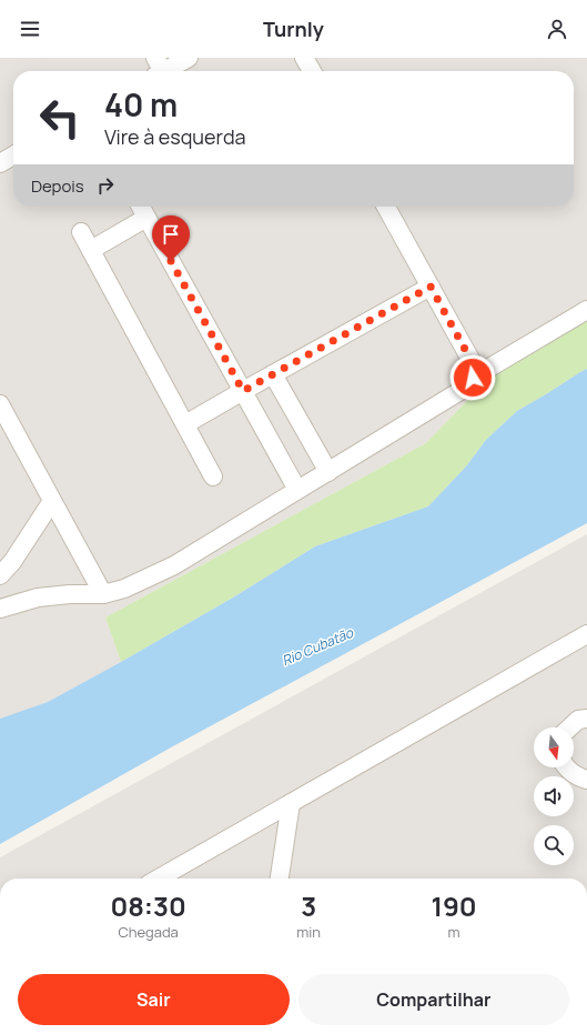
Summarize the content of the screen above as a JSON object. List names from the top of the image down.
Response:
{
  "water": ["Rio Cubatão"],
  "north": "bottom",
  "page": {
    "header": "Turnly",
    "turn": ["40 m", "Vire à esquerda"],
    "then": "Depois",
    "eta": [
      "08:30",
      "Chegada",
      "3",
      "min",
      "190",
      "m"
    ],
    "buttons": ["Sair", "Compartilhar"]
  }
}
